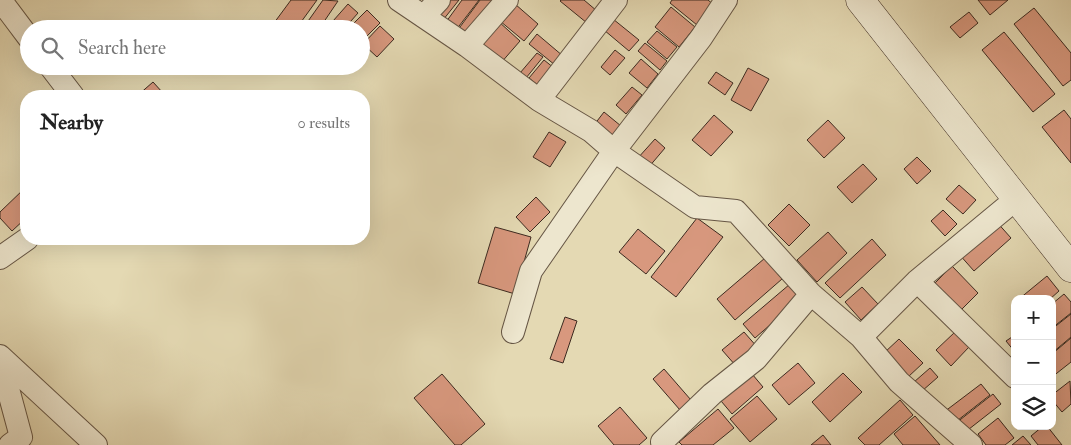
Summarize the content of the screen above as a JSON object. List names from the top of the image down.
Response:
{
  "page": {
    "search": "Search here",
    "heading": ["Nearby", "0 results"],
    "map_buttons": ["+", "−"]
  }
}
